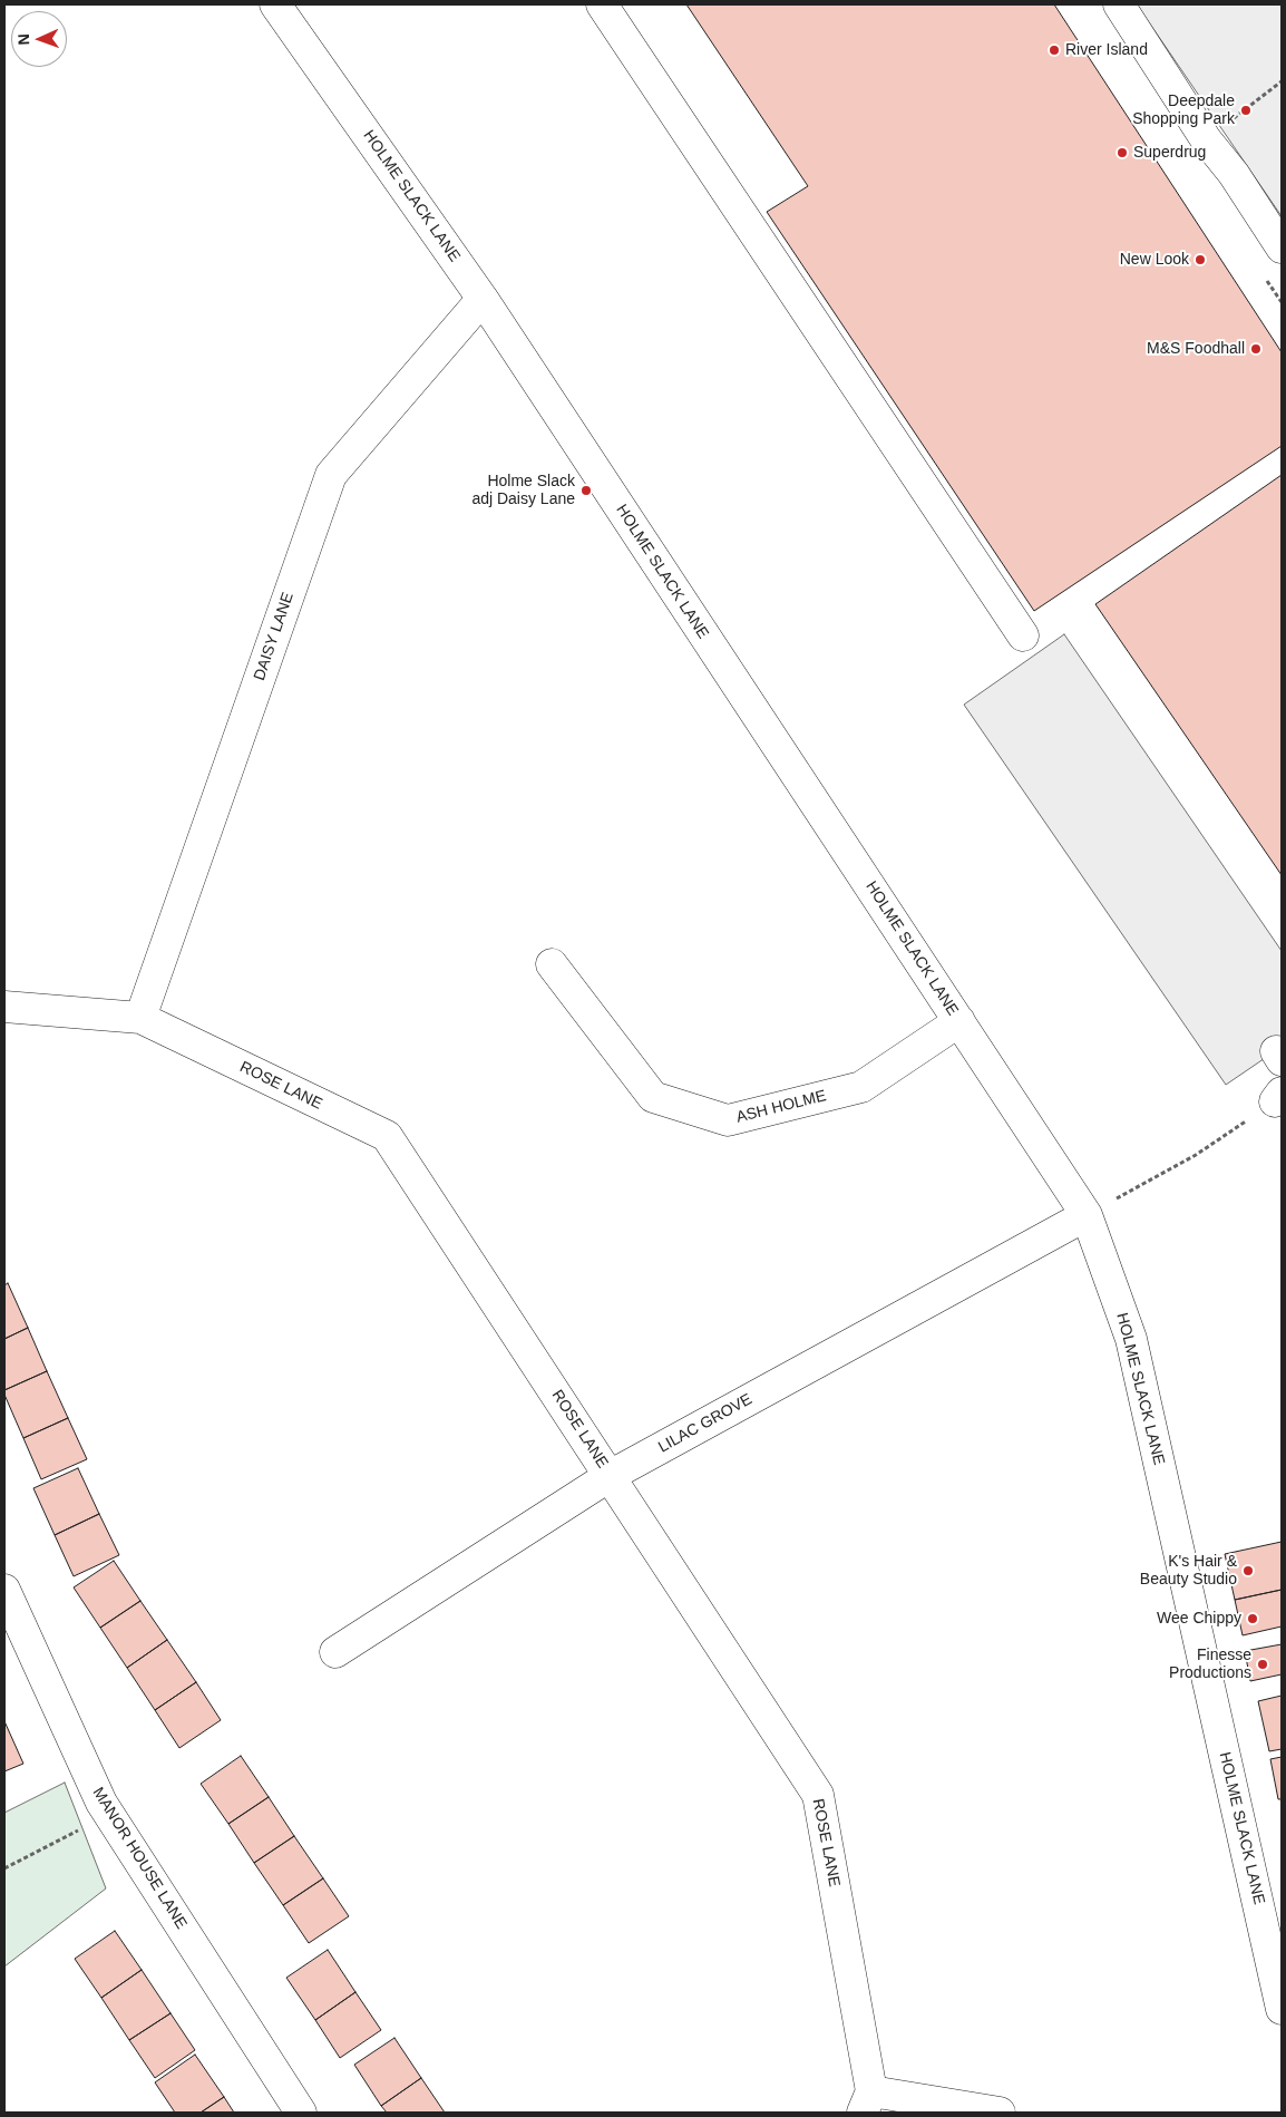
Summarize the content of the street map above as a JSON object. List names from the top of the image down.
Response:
{
  "streets": {
    "street": [
      "HOLME SLACK LANE",
      "DAISY LANE",
      "ROSE LANE",
      "ASH HOLME",
      "LILAC GROVE",
      "MANOR HOUSE LANE"
    ]
  },
  "crossings": [
    ["HOLME SLACK LANE", "DAISY LANE"],
    ["HOLME SLACK LANE", "ASH HOLME"],
    ["HOLME SLACK LANE", "LILAC GROVE"],
    ["DAISY LANE", "ROSE LANE"],
    ["ROSE LANE", "LILAC GROVE"]
  ],
  "places": [
    "River Island",
    "Deepdale Shopping Park",
    "Superdrug",
    "New Look",
    "M&S Foodhall",
    "Holme Slack adj Daisy Lane",
    "K's Hair & Beauty Studio",
    "Wee Chippy",
    "Finesse Productions"
  ],
  "north": "left"
}
